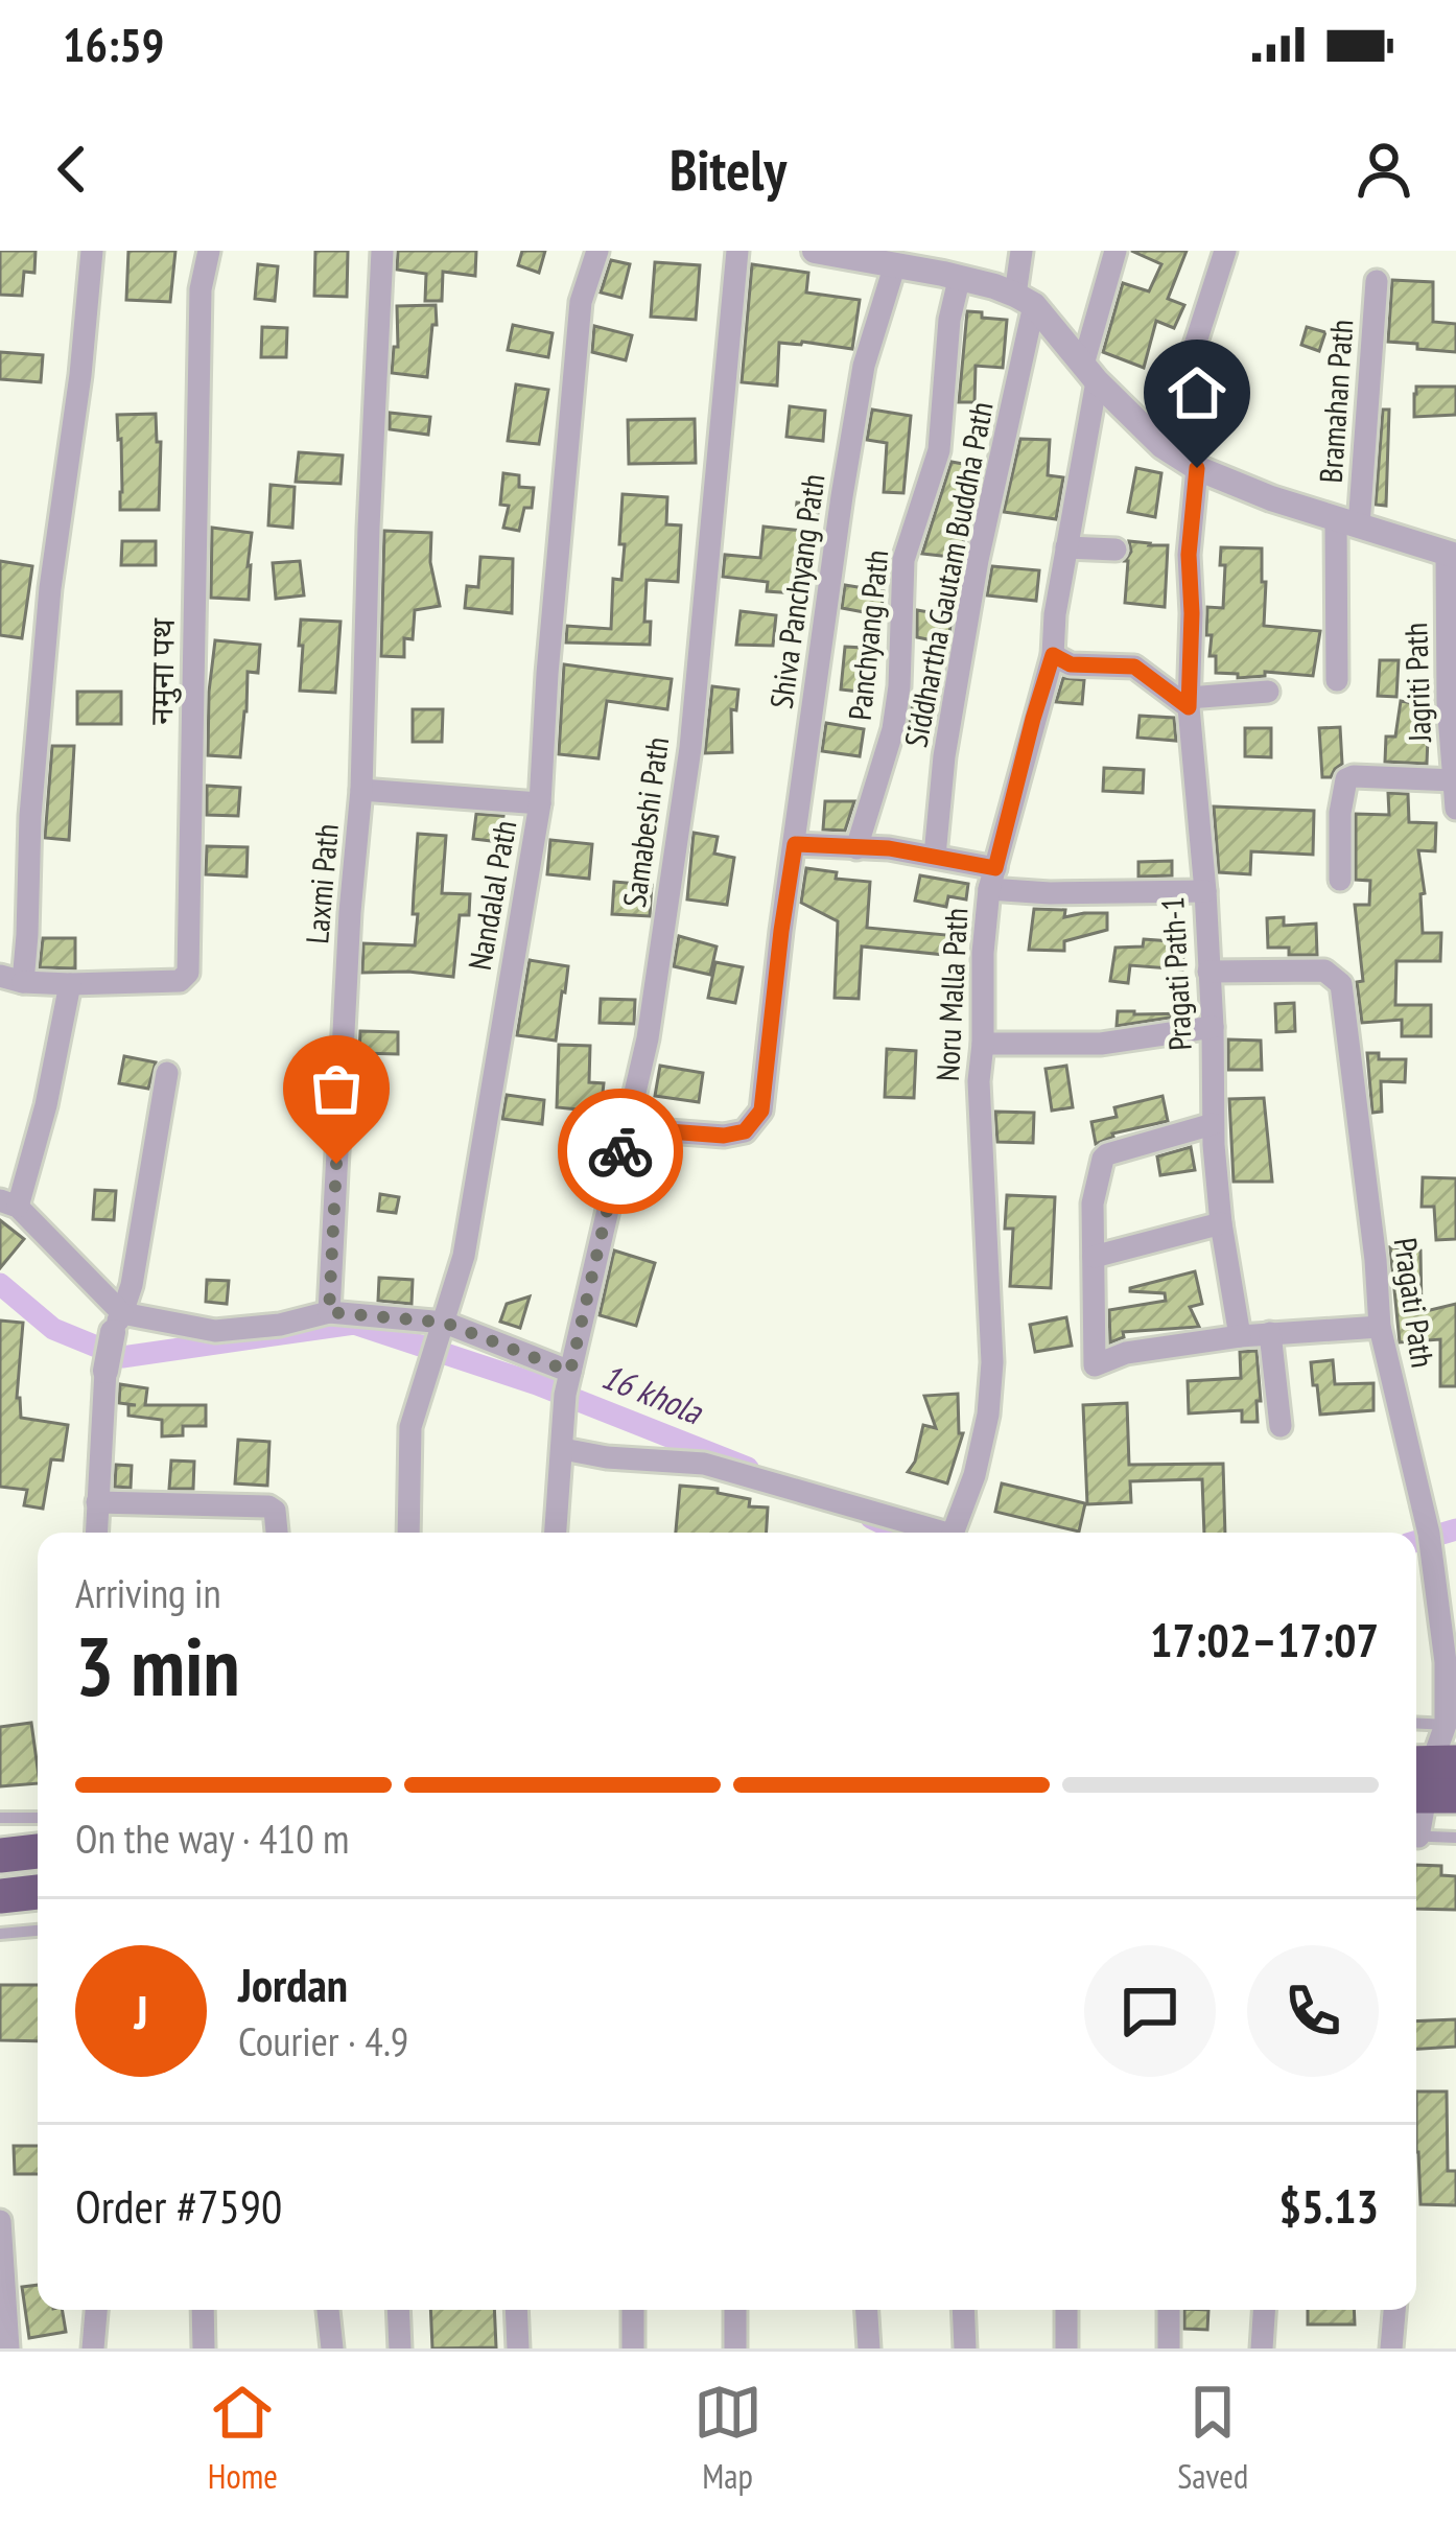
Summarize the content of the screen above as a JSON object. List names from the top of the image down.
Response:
{
  "streets": {
    "street": [
      "Bramahan Path",
      "Siddhartha Gautam Buddha Path",
      "Shiva Panchyang Path",
      "Panchyang Path",
      "नमुना पथ",
      "Jagriti Path",
      "Samabeshi Path",
      "Laxmi Path",
      "Nandalal Path",
      "Pragati Path-1",
      "Noru Malla Path",
      "Pragati Path"
    ]
  },
  "crossings": [
    ["Shiva Panchyang Path", "Samabeshi Path"],
    ["Pragati Path-1", "Pragati Path"]
  ],
  "water": ["16 khola"],
  "page": {
    "status": "16:59",
    "header": "Bitely",
    "heading": ["3 min", "Arriving in", "17:02–17:07"],
    "panel": [
      "Jordan",
      "Courier · 4.9",
      "Order #7590",
      "$5.13"
    ],
    "bar": "On the way · 410 m",
    "round": "J",
    "tabs": ["Home", "Map", "Saved"]
  }
}
